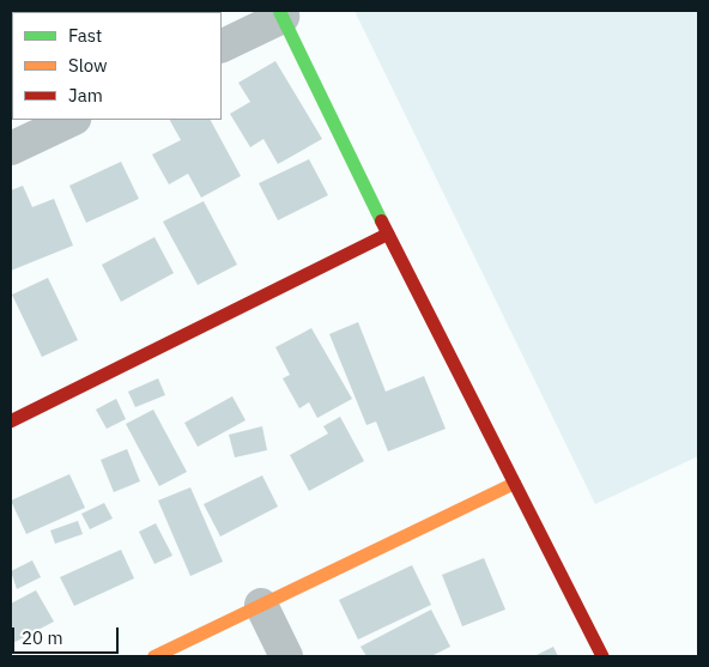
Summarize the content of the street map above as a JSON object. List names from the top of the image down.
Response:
{
  "legend": ["Fast", "Slow", "Jam"],
  "scale_bar": "20 m"
}
